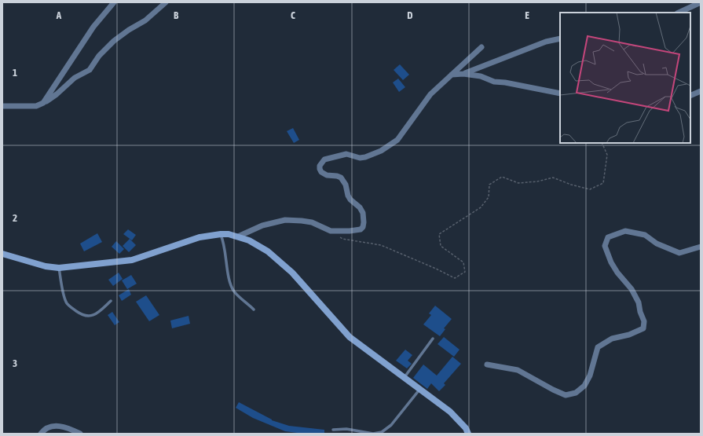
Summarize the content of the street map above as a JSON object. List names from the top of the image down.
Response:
{
  "grid": {
    "columns": [
      "A",
      "B",
      "C",
      "D",
      "E"
    ],
    "rows": ["1", "2", "3"]
  }
}
